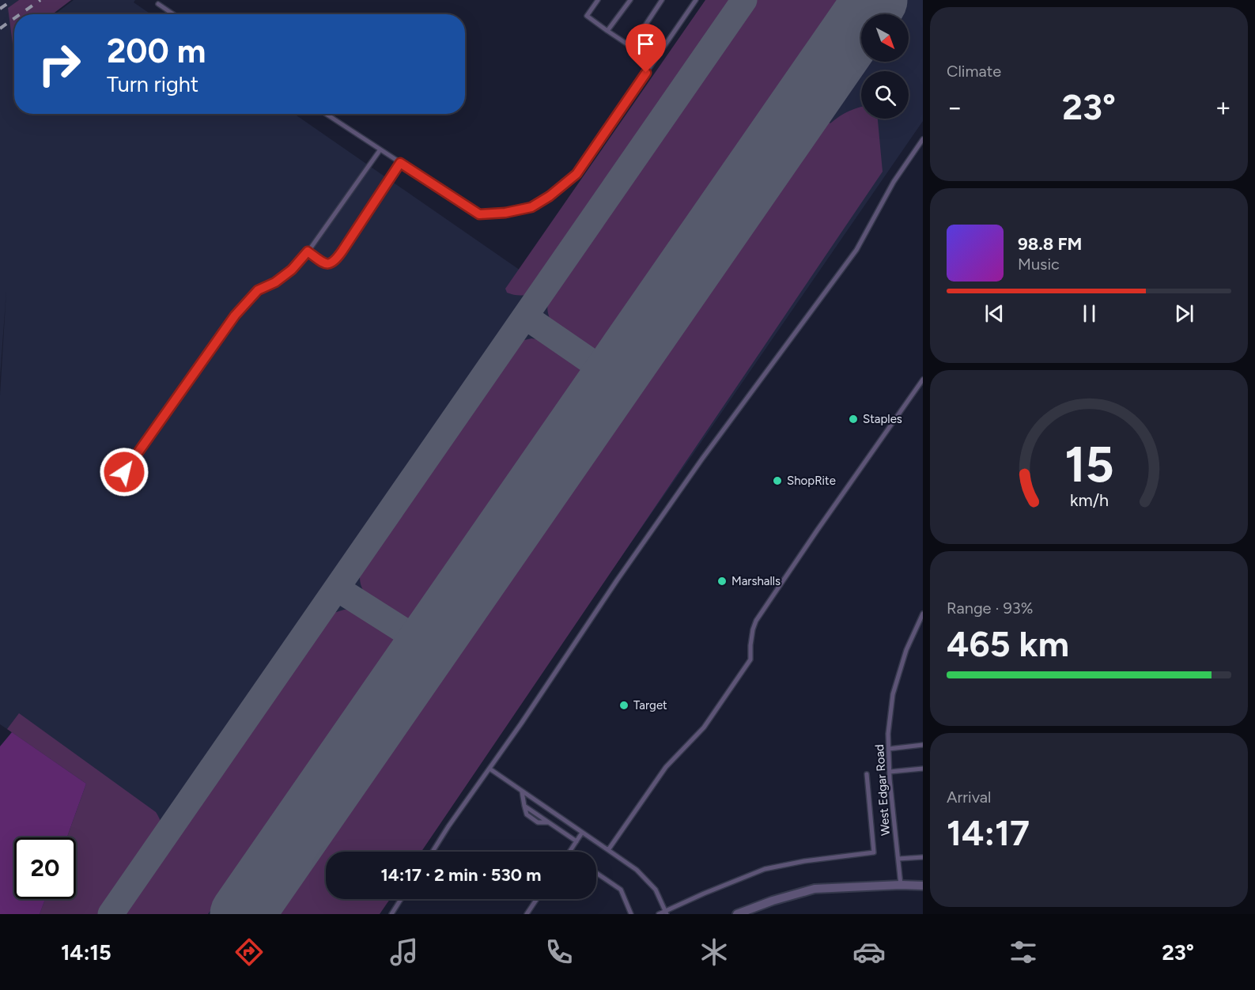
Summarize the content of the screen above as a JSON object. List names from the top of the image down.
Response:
{
  "streets": {
    "lane": ["West Edgar Road"]
  },
  "places": [
    "Staples",
    "ShopRite",
    "Marshalls",
    "Target"
  ],
  "north": "bottom right",
  "page": {
    "tile": [
      "Climate",
      ["Range · 93%", "465 km"],
      ["Arrival", "14:17"]
    ],
    "turn": ["200 m", "Turn right"],
    "heat": ["−", "23°", "+"],
    "song": ["98.8 FM", "Music"],
    "limit": "20",
    "trip": "14:17 · 2 min · 530 m",
    "tabs": ["14:15", "23°"],
    "gauge": ["15", "km/h"]
  }
}
